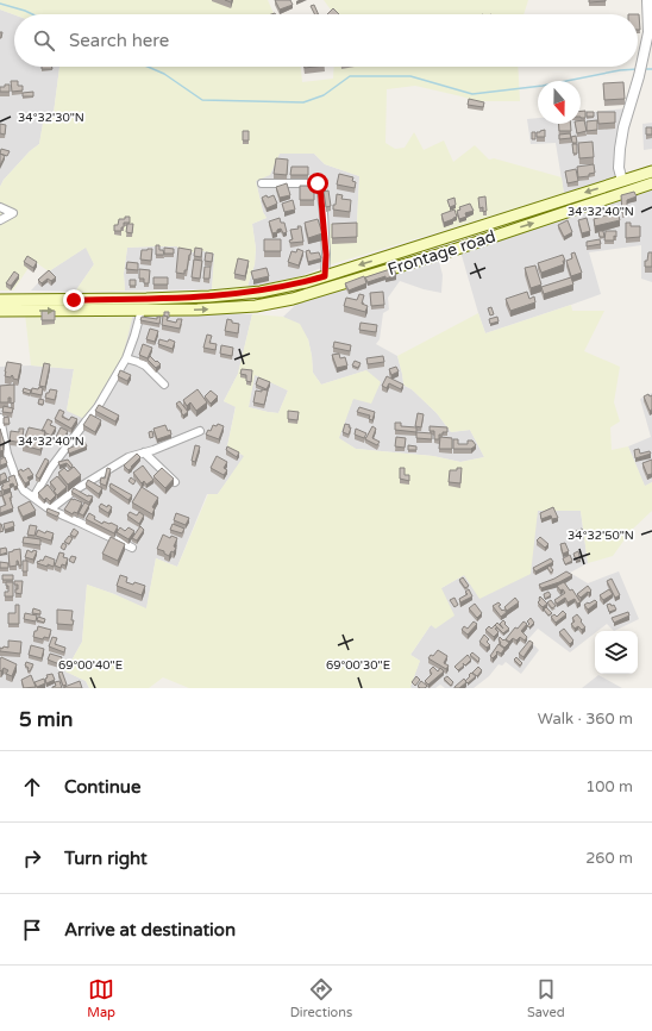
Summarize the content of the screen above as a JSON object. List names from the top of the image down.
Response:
{
  "streets": {
    "main road": ["Frontage road"]
  },
  "north": "bottom",
  "page": {
    "search": "Search here",
    "heading": ["5 min", "Walk · 360 m"],
    "list": [
      ["Continue", "100 m"],
      ["Turn right", "260 m"],
      "Arrive at destination"
    ],
    "nav": ["Map", "Directions", "Saved"]
  },
  "coordinates": [
    "34°32'30\"N",
    "34°32'40\"N",
    "34°32'50\"N",
    "69°00'40\"E",
    "69°00'30\"E"
  ]
}
